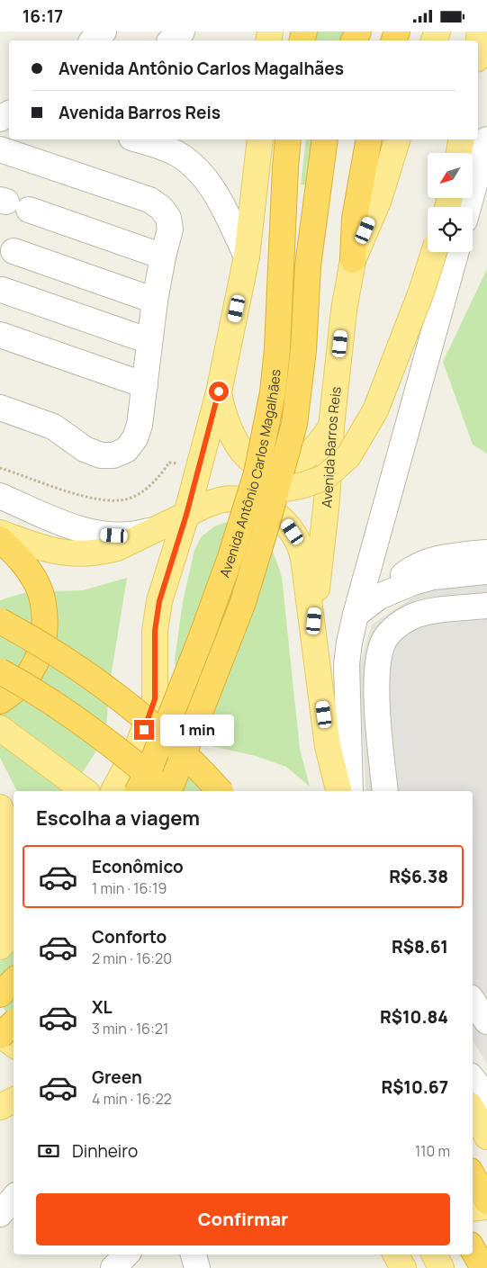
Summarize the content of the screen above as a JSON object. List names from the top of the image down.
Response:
{
  "streets": {
    "highway": ["Avenida Antônio Carlos Magalhães"],
    "main road": ["Avenida Barros Reis"]
  },
  "north": "bottom left",
  "page": {
    "status": "16:17",
    "banner": ["Avenida Antônio Carlos Magalhães", "Avenida Barros Reis"],
    "bubble": "1 min",
    "heading": "Escolha a viagem",
    "list": [
      {
        "name": "Econômico",
        "note": "1 min · 16:19",
        "value": "R$6.38"
      },
      {
        "name": "Conforto",
        "note": "2 min · 16:20",
        "value": "R$8.61"
      },
      {
        "name": "XL",
        "note": "3 min · 16:21",
        "value": "R$10.84"
      },
      {
        "name": "Green",
        "note": "4 min · 16:22",
        "value": "R$10.67"
      }
    ],
    "pay": ["Dinheiro", "110 m"],
    "buttons": "Confirmar"
  }
}
